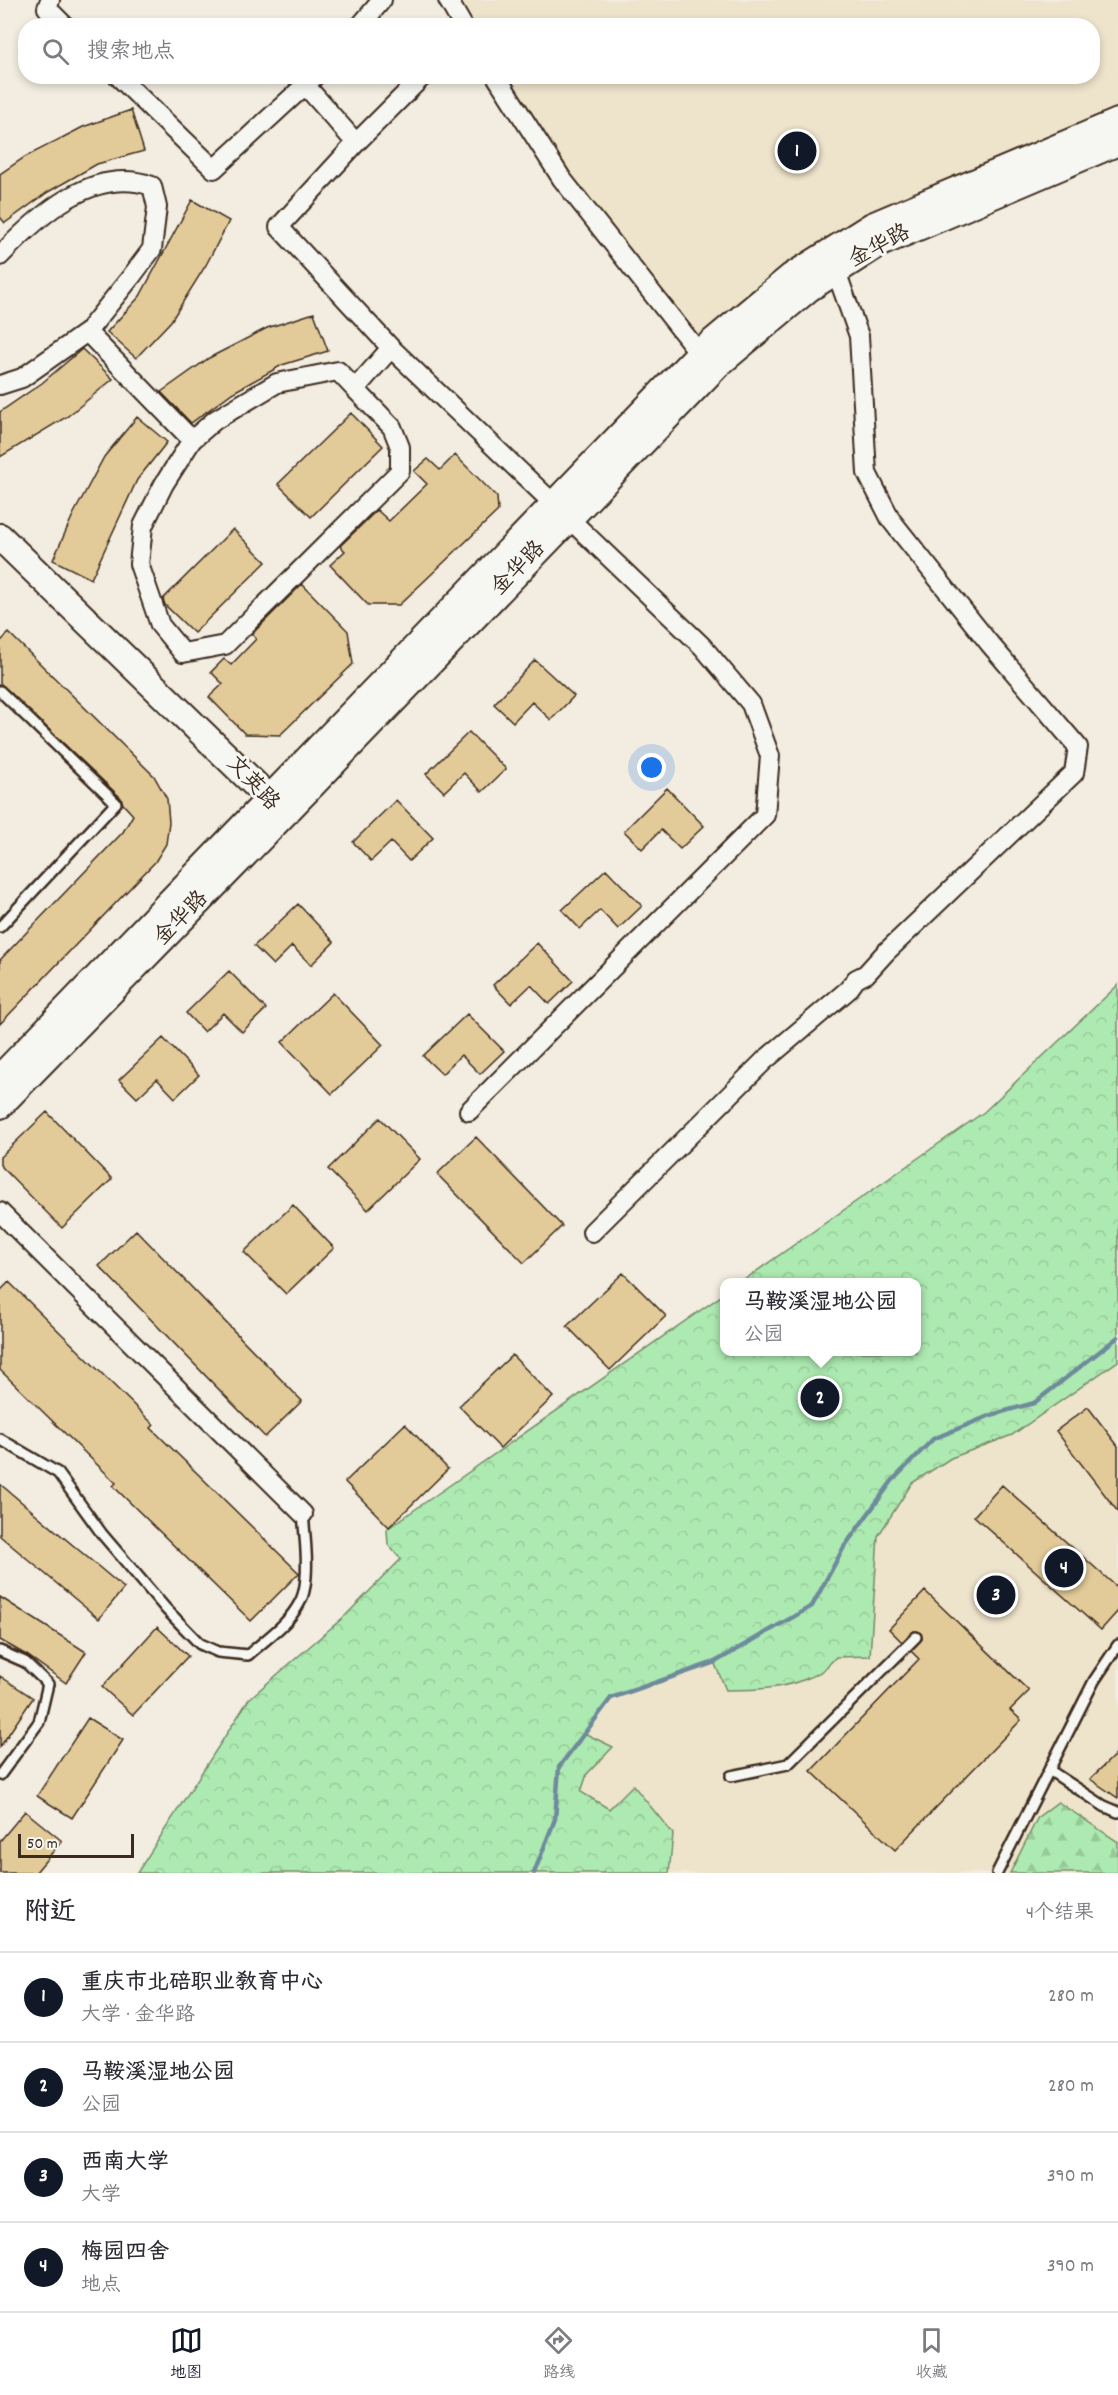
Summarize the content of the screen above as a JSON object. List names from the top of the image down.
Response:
{
  "streets": {
    "main road": ["金华路", "文英路"]
  },
  "crossings": [
    ["金华路", "文英路"]
  ],
  "scale_bar": "50 m",
  "page": {
    "search": "搜索地点",
    "pins": [
      "1",
      "2",
      "4",
      "3"
    ],
    "popup": ["马鞍溪湿地公园", "公园"],
    "scale": "50 m",
    "heading": ["附近", "4个结果"],
    "list": [
      {
        "mark": "1",
        "name": "重庆市北碚职业教育中心",
        "note": "大学 · 金华路",
        "value": "280 m"
      },
      {
        "mark": "2",
        "name": "马鞍溪湿地公园",
        "note": "公园",
        "value": "280 m"
      },
      {
        "mark": "3",
        "name": "西南大学",
        "note": "大学",
        "value": "390 m"
      },
      {
        "mark": "4",
        "name": "梅园四舍",
        "note": "地点",
        "value": "390 m"
      }
    ],
    "nav": ["地图", "路线", "收藏"]
  }
}
